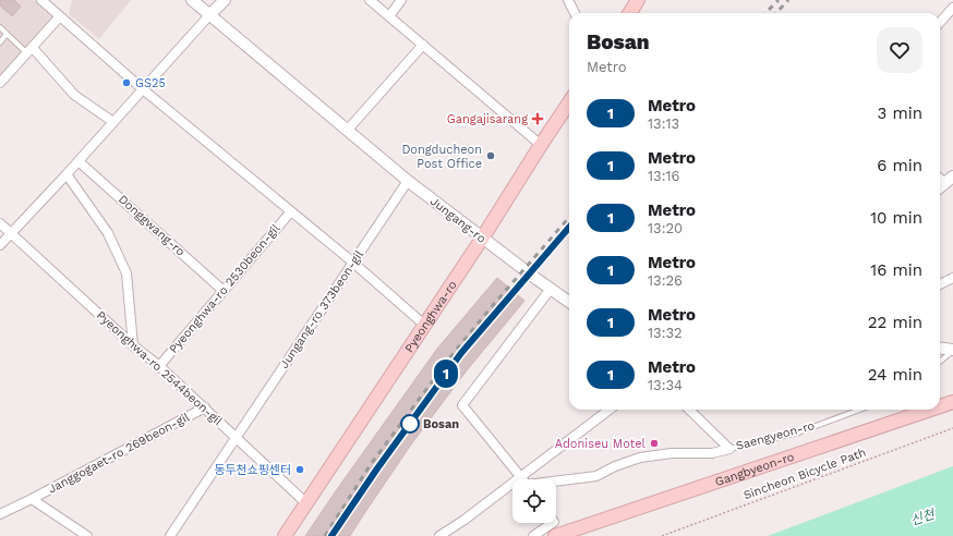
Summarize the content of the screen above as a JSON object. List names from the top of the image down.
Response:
{
  "streets": {
    "main road": ["Pyeonghwa-ro", "Gangbyeon-ro"],
    "street": [
      "Jungang-ro",
      "Donggwang-ro",
      "Pyeonghwa-ro 2530beon-gil",
      "Jungang-ro 373beon-gil",
      "Pyeonghwa-ro 2544beon-gil",
      "Janggogaet-ro 269beon-gil"
    ],
    "lane": ["Saengyeon-ro"],
    "path": ["Sincheon Bicycle Path"]
  },
  "crossings": [
    ["Jungang-ro", "Jungang-ro 373beon-gil"],
    ["Jungang-ro", "Pyeonghwa-ro"],
    ["Donggwang-ro", "Pyeonghwa-ro 2530beon-gil"],
    ["Pyeonghwa-ro 2530beon-gil", "Pyeonghwa-ro 2544beon-gil"],
    ["Jungang-ro 373beon-gil", "Pyeonghwa-ro 2544beon-gil"],
    ["Pyeonghwa-ro", "Pyeonghwa-ro 2544beon-gil"],
    ["Pyeonghwa-ro 2544beon-gil", "Janggogaet-ro 269beon-gil"]
  ],
  "water": ["신천"],
  "places": {
    "other": [
      "GS25",
      "Dongducheon Post Office",
      "Bosan",
      "Adoniseu Motel",
      "동두천쇼핑센터"
    ],
    "health": ["Gangajisarang"]
  },
  "lines": ["metro line 1"],
  "page": {
    "on_map": "1",
    "heading": ["Bosan", "Metro"],
    "list": [
      {
        "mark": "1",
        "name": "Metro",
        "note": "13:13",
        "value": "3 min"
      },
      {
        "mark": "1",
        "name": "Metro",
        "note": "13:16",
        "value": "6 min"
      },
      {
        "mark": "1",
        "name": "Metro",
        "note": "13:20",
        "value": "10 min"
      },
      {
        "mark": "1",
        "name": "Metro",
        "note": "13:26",
        "value": "16 min"
      },
      {
        "mark": "1",
        "name": "Metro",
        "note": "13:32",
        "value": "22 min"
      },
      {
        "mark": "1",
        "name": "Metro",
        "note": "13:34",
        "value": "24 min"
      }
    ]
  }
}
